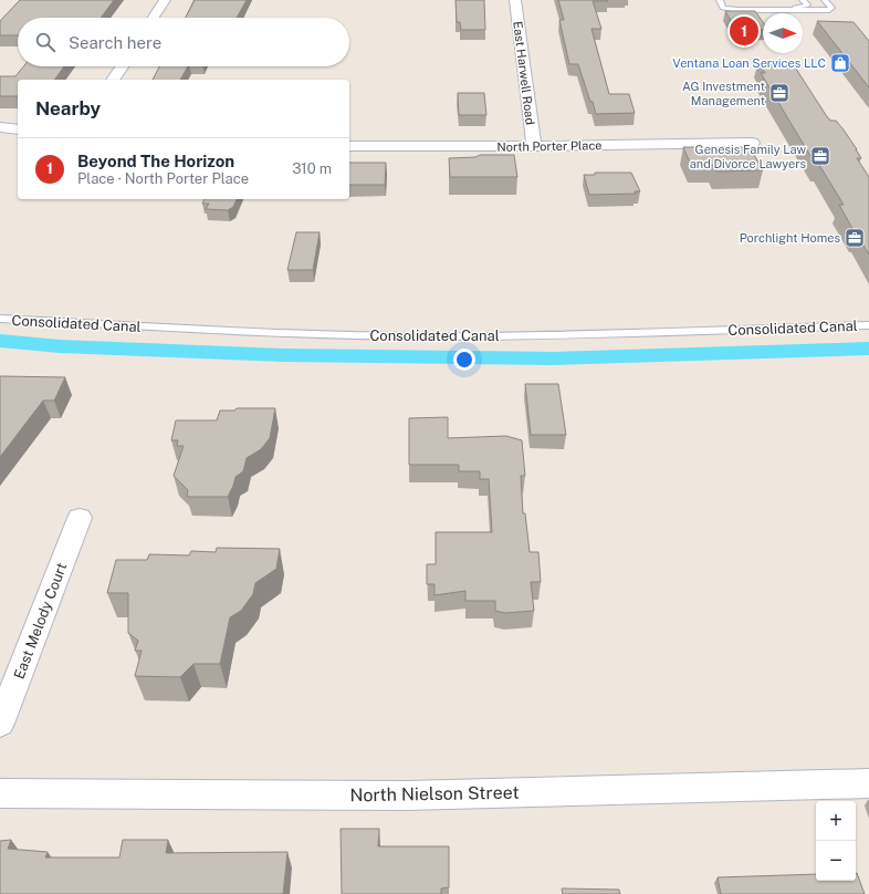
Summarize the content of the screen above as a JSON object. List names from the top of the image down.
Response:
{
  "streets": {
    "street": [
      "East Harwell Road",
      "North Porter Place",
      "East Melody Court",
      "North Nielson Street"
    ],
    "lane": ["Consolidated Canal"]
  },
  "crossings": [
    ["East Harwell Road", "North Porter Place"]
  ],
  "places": {
    "shop": ["Ventana Loan Services LLC"],
    "office": ["AG Investment Management", "Genesis Family Law and Divorce Lawyers", "Porchlight Homes"]
  },
  "north": "right",
  "page": {
    "pins": "1",
    "search": "Search here",
    "heading": "Nearby",
    "list": [
      {
        "mark": "1",
        "name": "Beyond The Horizon",
        "note": "Place · North Porter Place",
        "value": "310 m"
      }
    ],
    "map_buttons": ["+", "−"]
  }
}
